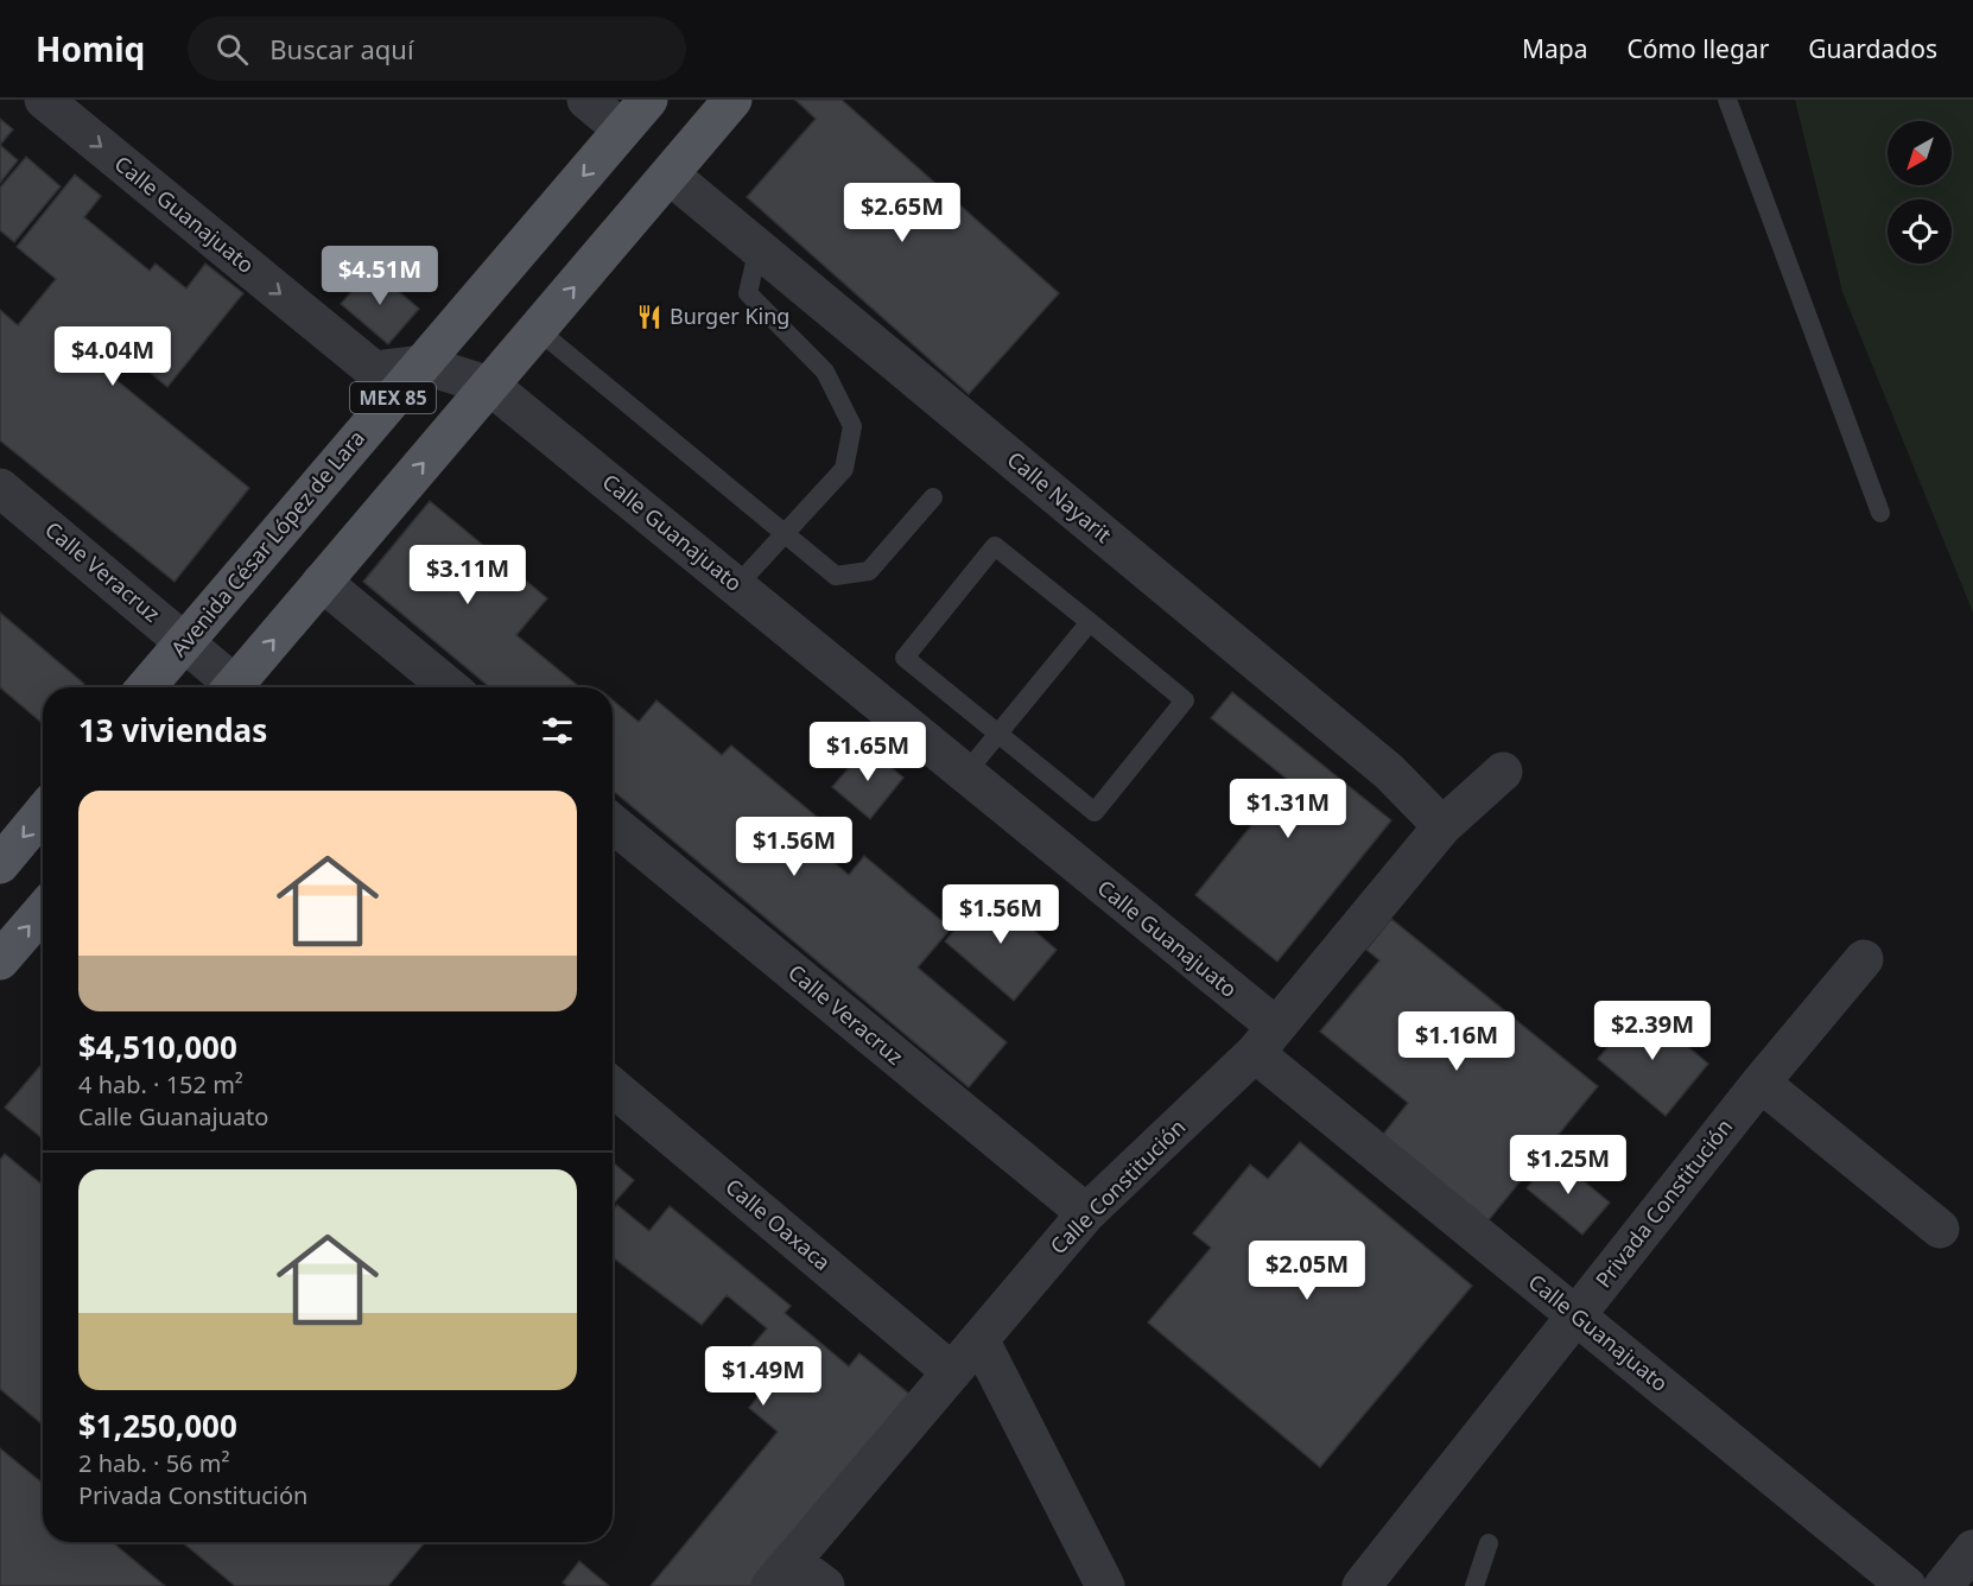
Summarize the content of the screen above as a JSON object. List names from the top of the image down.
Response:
{
  "streets": {
    "main road": ["MEX 85", "Avenida César López de Lara"],
    "street": [
      "Calle Guanajuato",
      "Calle Nayarit",
      "Calle Veracruz",
      "Calle Constitución",
      "Privada Constitución",
      "Calle Oaxaca"
    ]
  },
  "crossings": [
    ["Calle Guanajuato", "MEX 85"],
    ["Calle Guanajuato", "Avenida César López de Lara"],
    ["Calle Guanajuato", "Calle Constitución"],
    ["Calle Guanajuato", "Privada Constitución"],
    ["MEX 85", "Calle Nayarit"],
    ["Calle Nayarit", "Calle Constitución"],
    ["Avenida César López de Lara", "Calle Veracruz"],
    ["Calle Veracruz", "Calle Constitución"],
    ["Calle Constitución", "Calle Oaxaca"]
  ],
  "places": {
    "restaurant": ["Burger King"]
  },
  "north": "bottom left",
  "page": {
    "header": "Homiq",
    "search": "Buscar aquí",
    "nav": ["Mapa", "Cómo llegar", "Guardados"],
    "price": [
      "$2.65M",
      "$4.51M",
      "$4.04M",
      "$3.11M",
      "$1.65M",
      "$1.31M",
      "$1.56M",
      "$1.56M",
      "$2.39M",
      "$1.16M",
      "$1.25M",
      "$2.05M",
      "$1.49M"
    ],
    "heading": "13 viviendas",
    "list": [
      {
        "name": "$4,510,000",
        "note": "4 hab. · 152 m² · Calle Guanajuato"
      },
      {
        "name": "$1,250,000",
        "note": "2 hab. · 56 m² · Privada Constitución"
      }
    ]
  }
}
